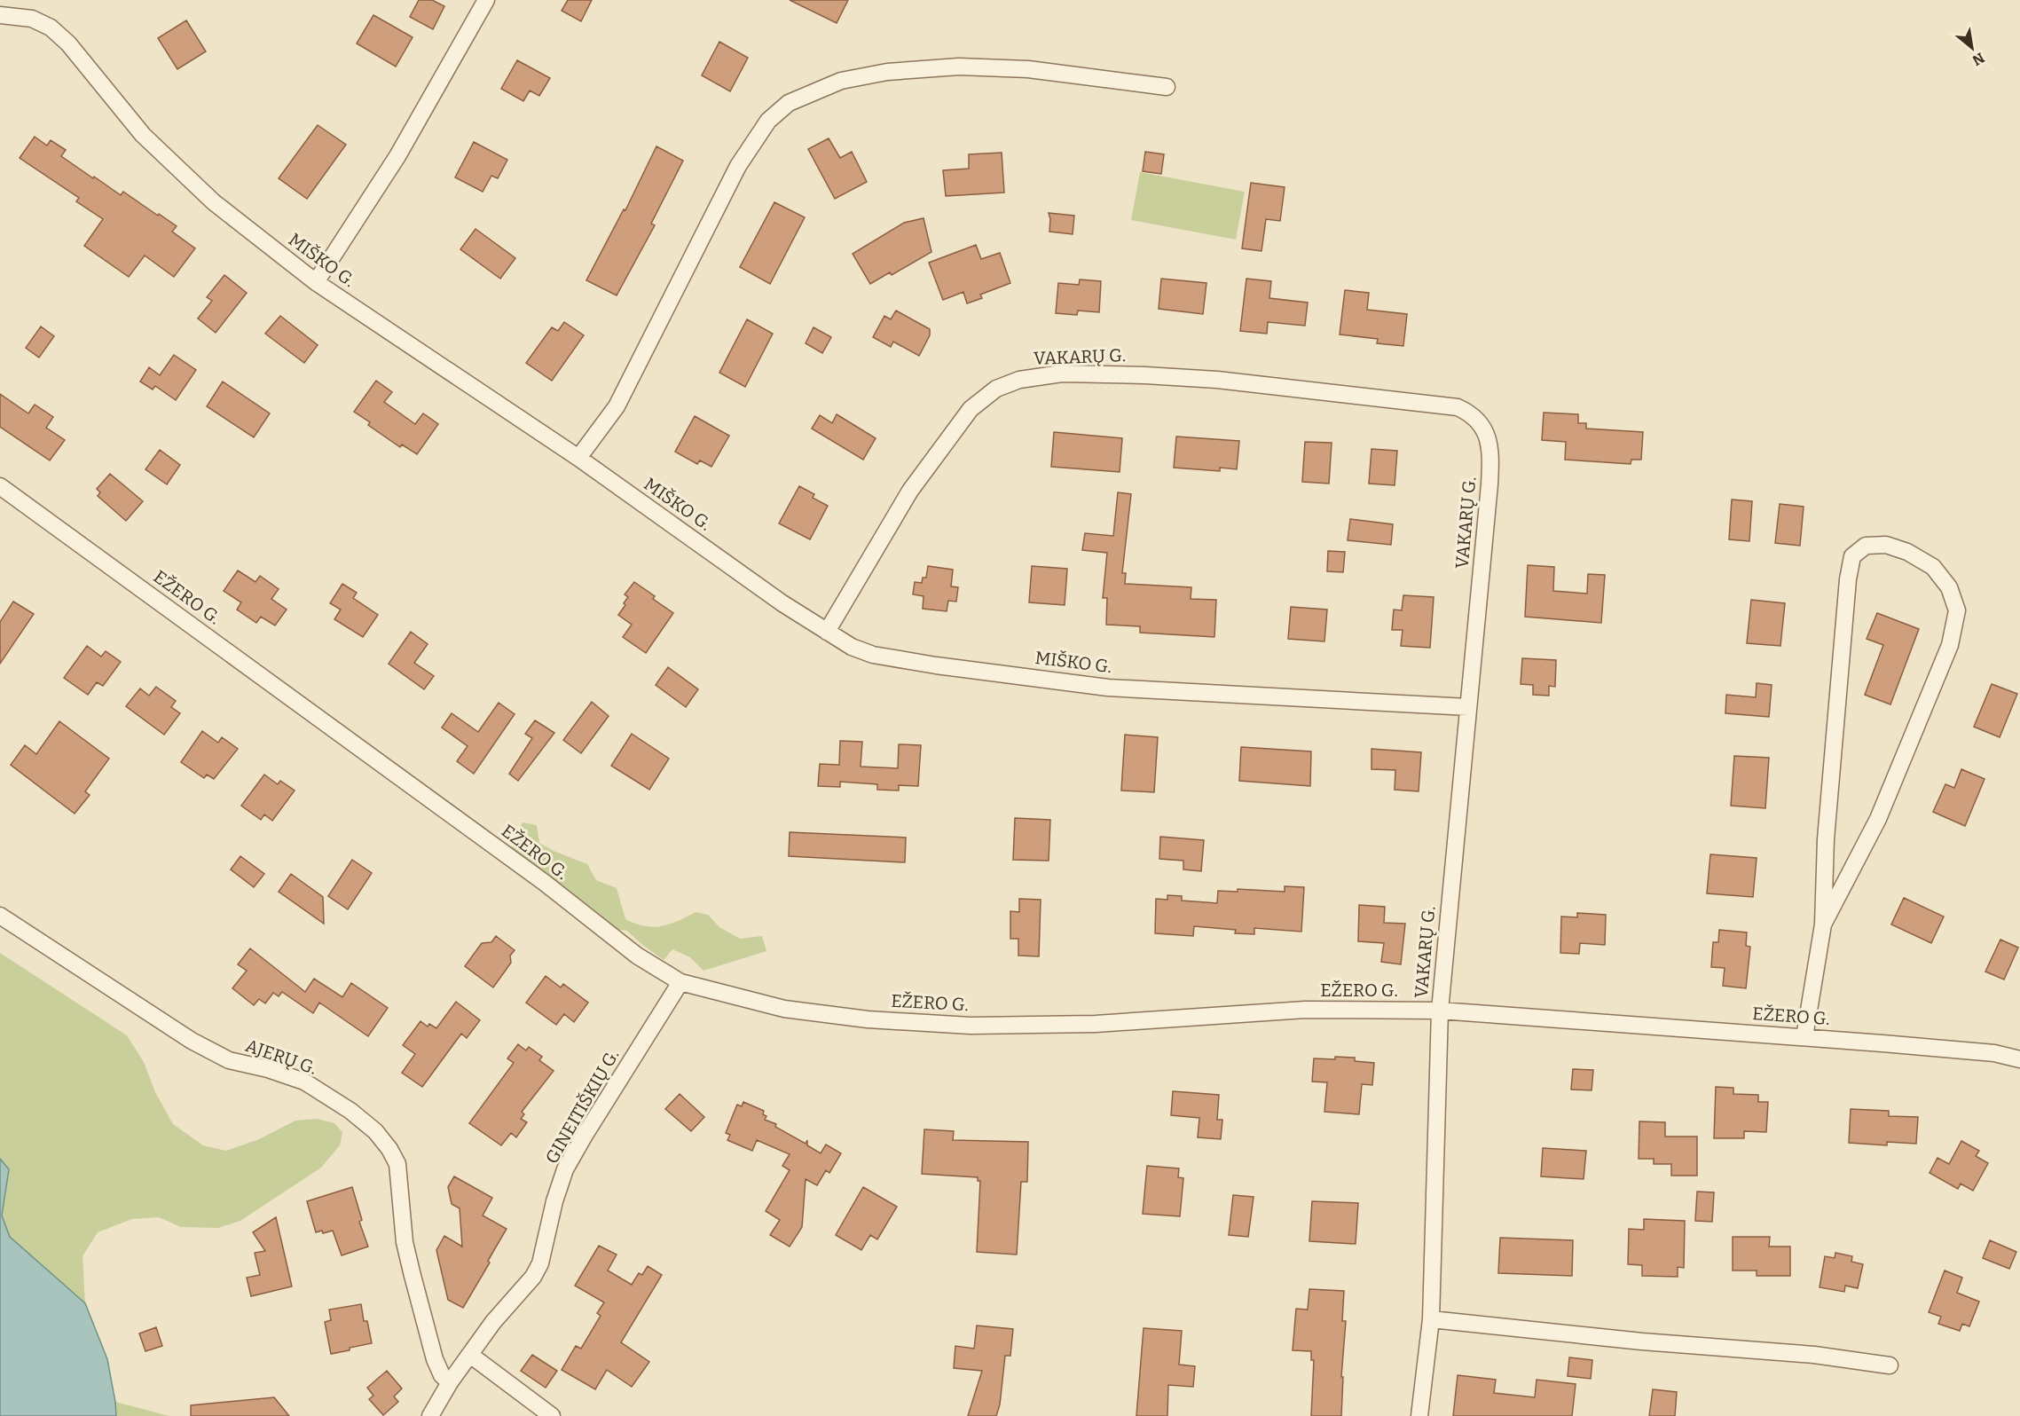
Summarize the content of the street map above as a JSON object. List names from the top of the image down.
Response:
{
  "streets": {
    "street": [
      "MIŠKO G.",
      "VAKARŲ G.",
      "EŽERO G.",
      "AJERŲ G.",
      "GINEITIŠKIŲ G."
    ]
  },
  "crossings": [
    ["MIŠKO G.", "VAKARŲ G."],
    ["VAKARŲ G.", "EŽERO G."],
    ["EŽERO G.", "GINEITIŠKIŲ G."],
    ["AJERŲ G.", "GINEITIŠKIŲ G."]
  ],
  "north": "bottom right"
}
